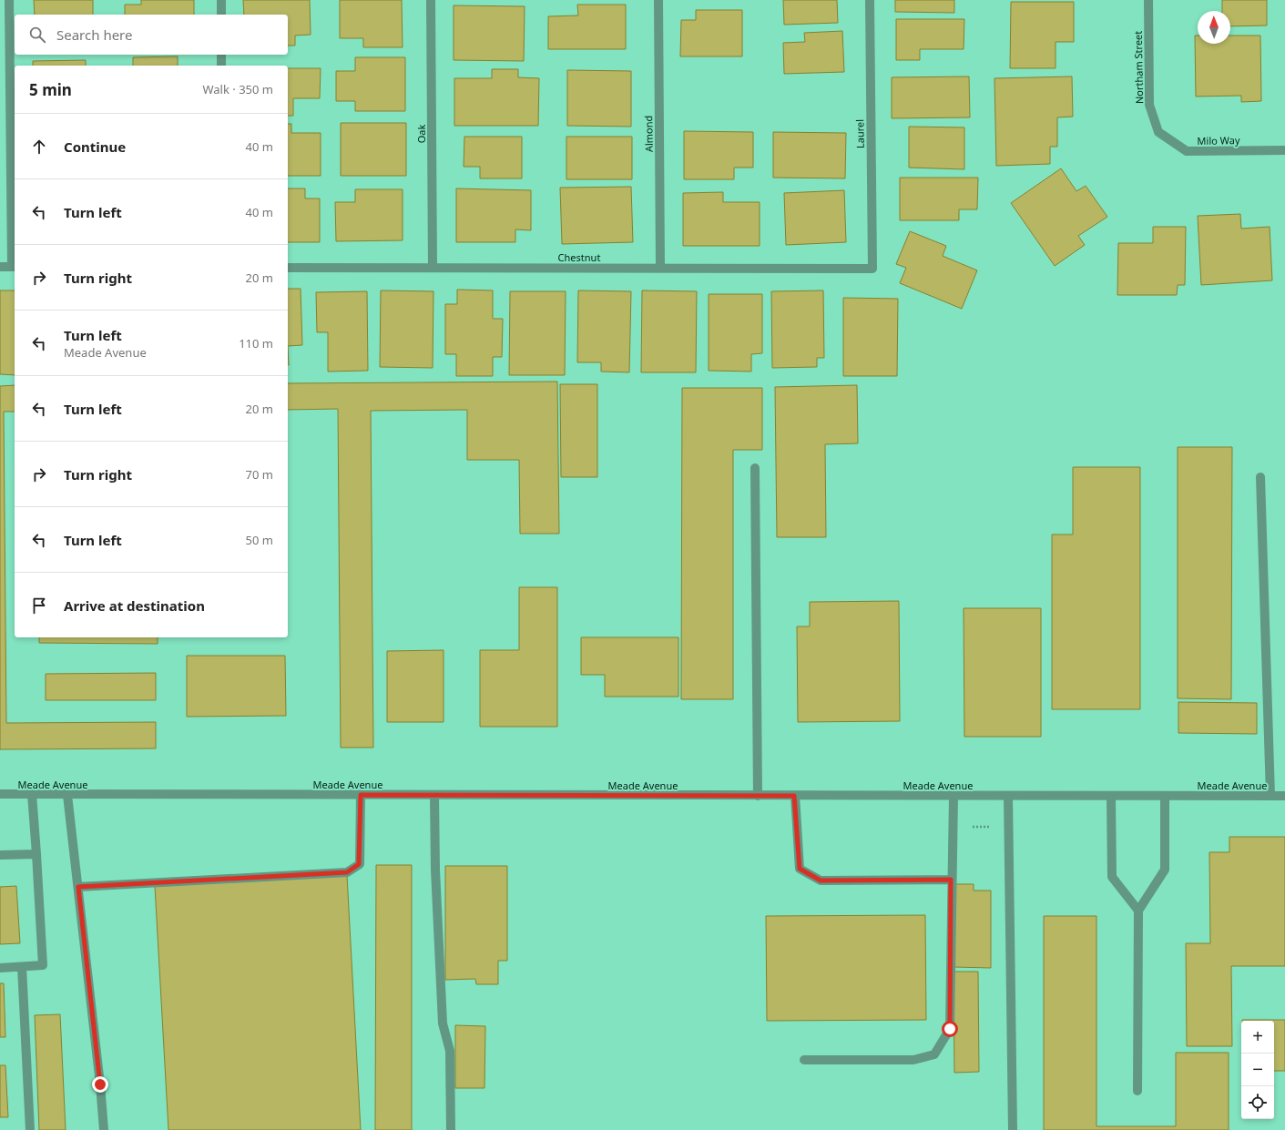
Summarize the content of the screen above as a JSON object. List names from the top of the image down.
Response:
{
  "streets": {
    "street": [
      "Northam Street",
      "Oak",
      "Almond",
      "Laurel",
      "Milo Way",
      "Chestnut",
      "Meade Avenue"
    ]
  },
  "crossings": [
    ["Northam Street", "Milo Way"],
    ["Oak", "Chestnut"],
    ["Almond", "Chestnut"],
    ["Laurel", "Chestnut"]
  ],
  "north": "top",
  "page": {
    "search": "Search here",
    "heading": ["5 min", "Walk · 350 m"],
    "list": [
      ["Continue", "40 m"],
      ["Turn left", "40 m"],
      ["Turn right", "20 m"],
      ["Turn left", "Meade Avenue", "110 m"],
      ["Turn left", "20 m"],
      ["Turn right", "70 m"],
      ["Turn left", "50 m"],
      "Arrive at destination"
    ],
    "map_buttons": ["+", "−"]
  }
}
